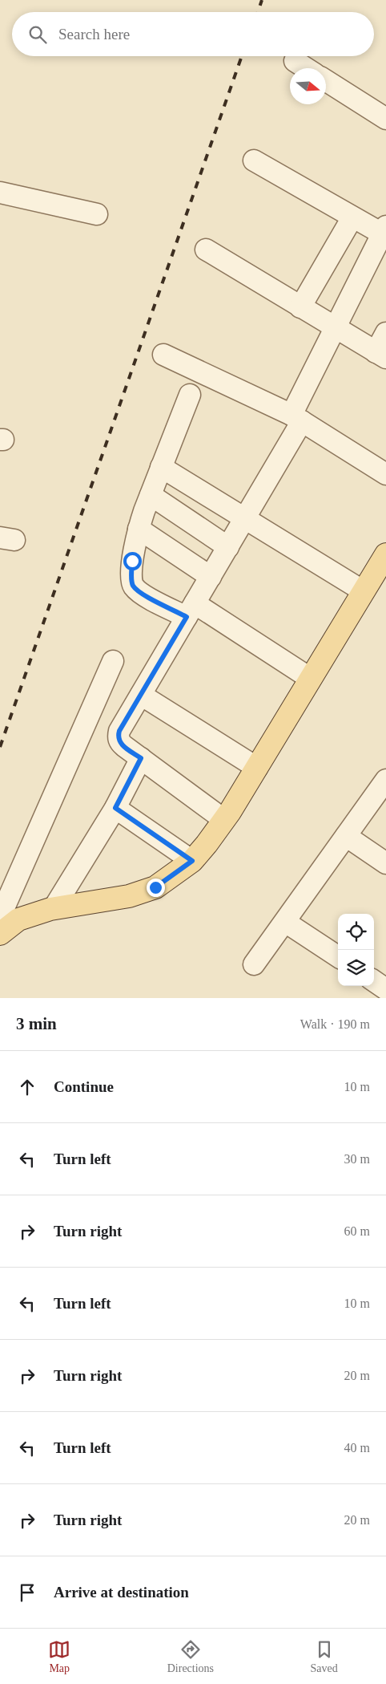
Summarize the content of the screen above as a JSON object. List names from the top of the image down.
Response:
{
  "north": "right",
  "page": {
    "search": "Search here",
    "heading": ["3 min", "Walk · 190 m"],
    "list": [
      ["Continue", "10 m"],
      ["Turn left", "30 m"],
      ["Turn right", "60 m"],
      ["Turn left", "10 m"],
      ["Turn right", "20 m"],
      ["Turn left", "40 m"],
      ["Turn right", "20 m"],
      "Arrive at destination"
    ],
    "nav": ["Map", "Directions", "Saved"]
  }
}
